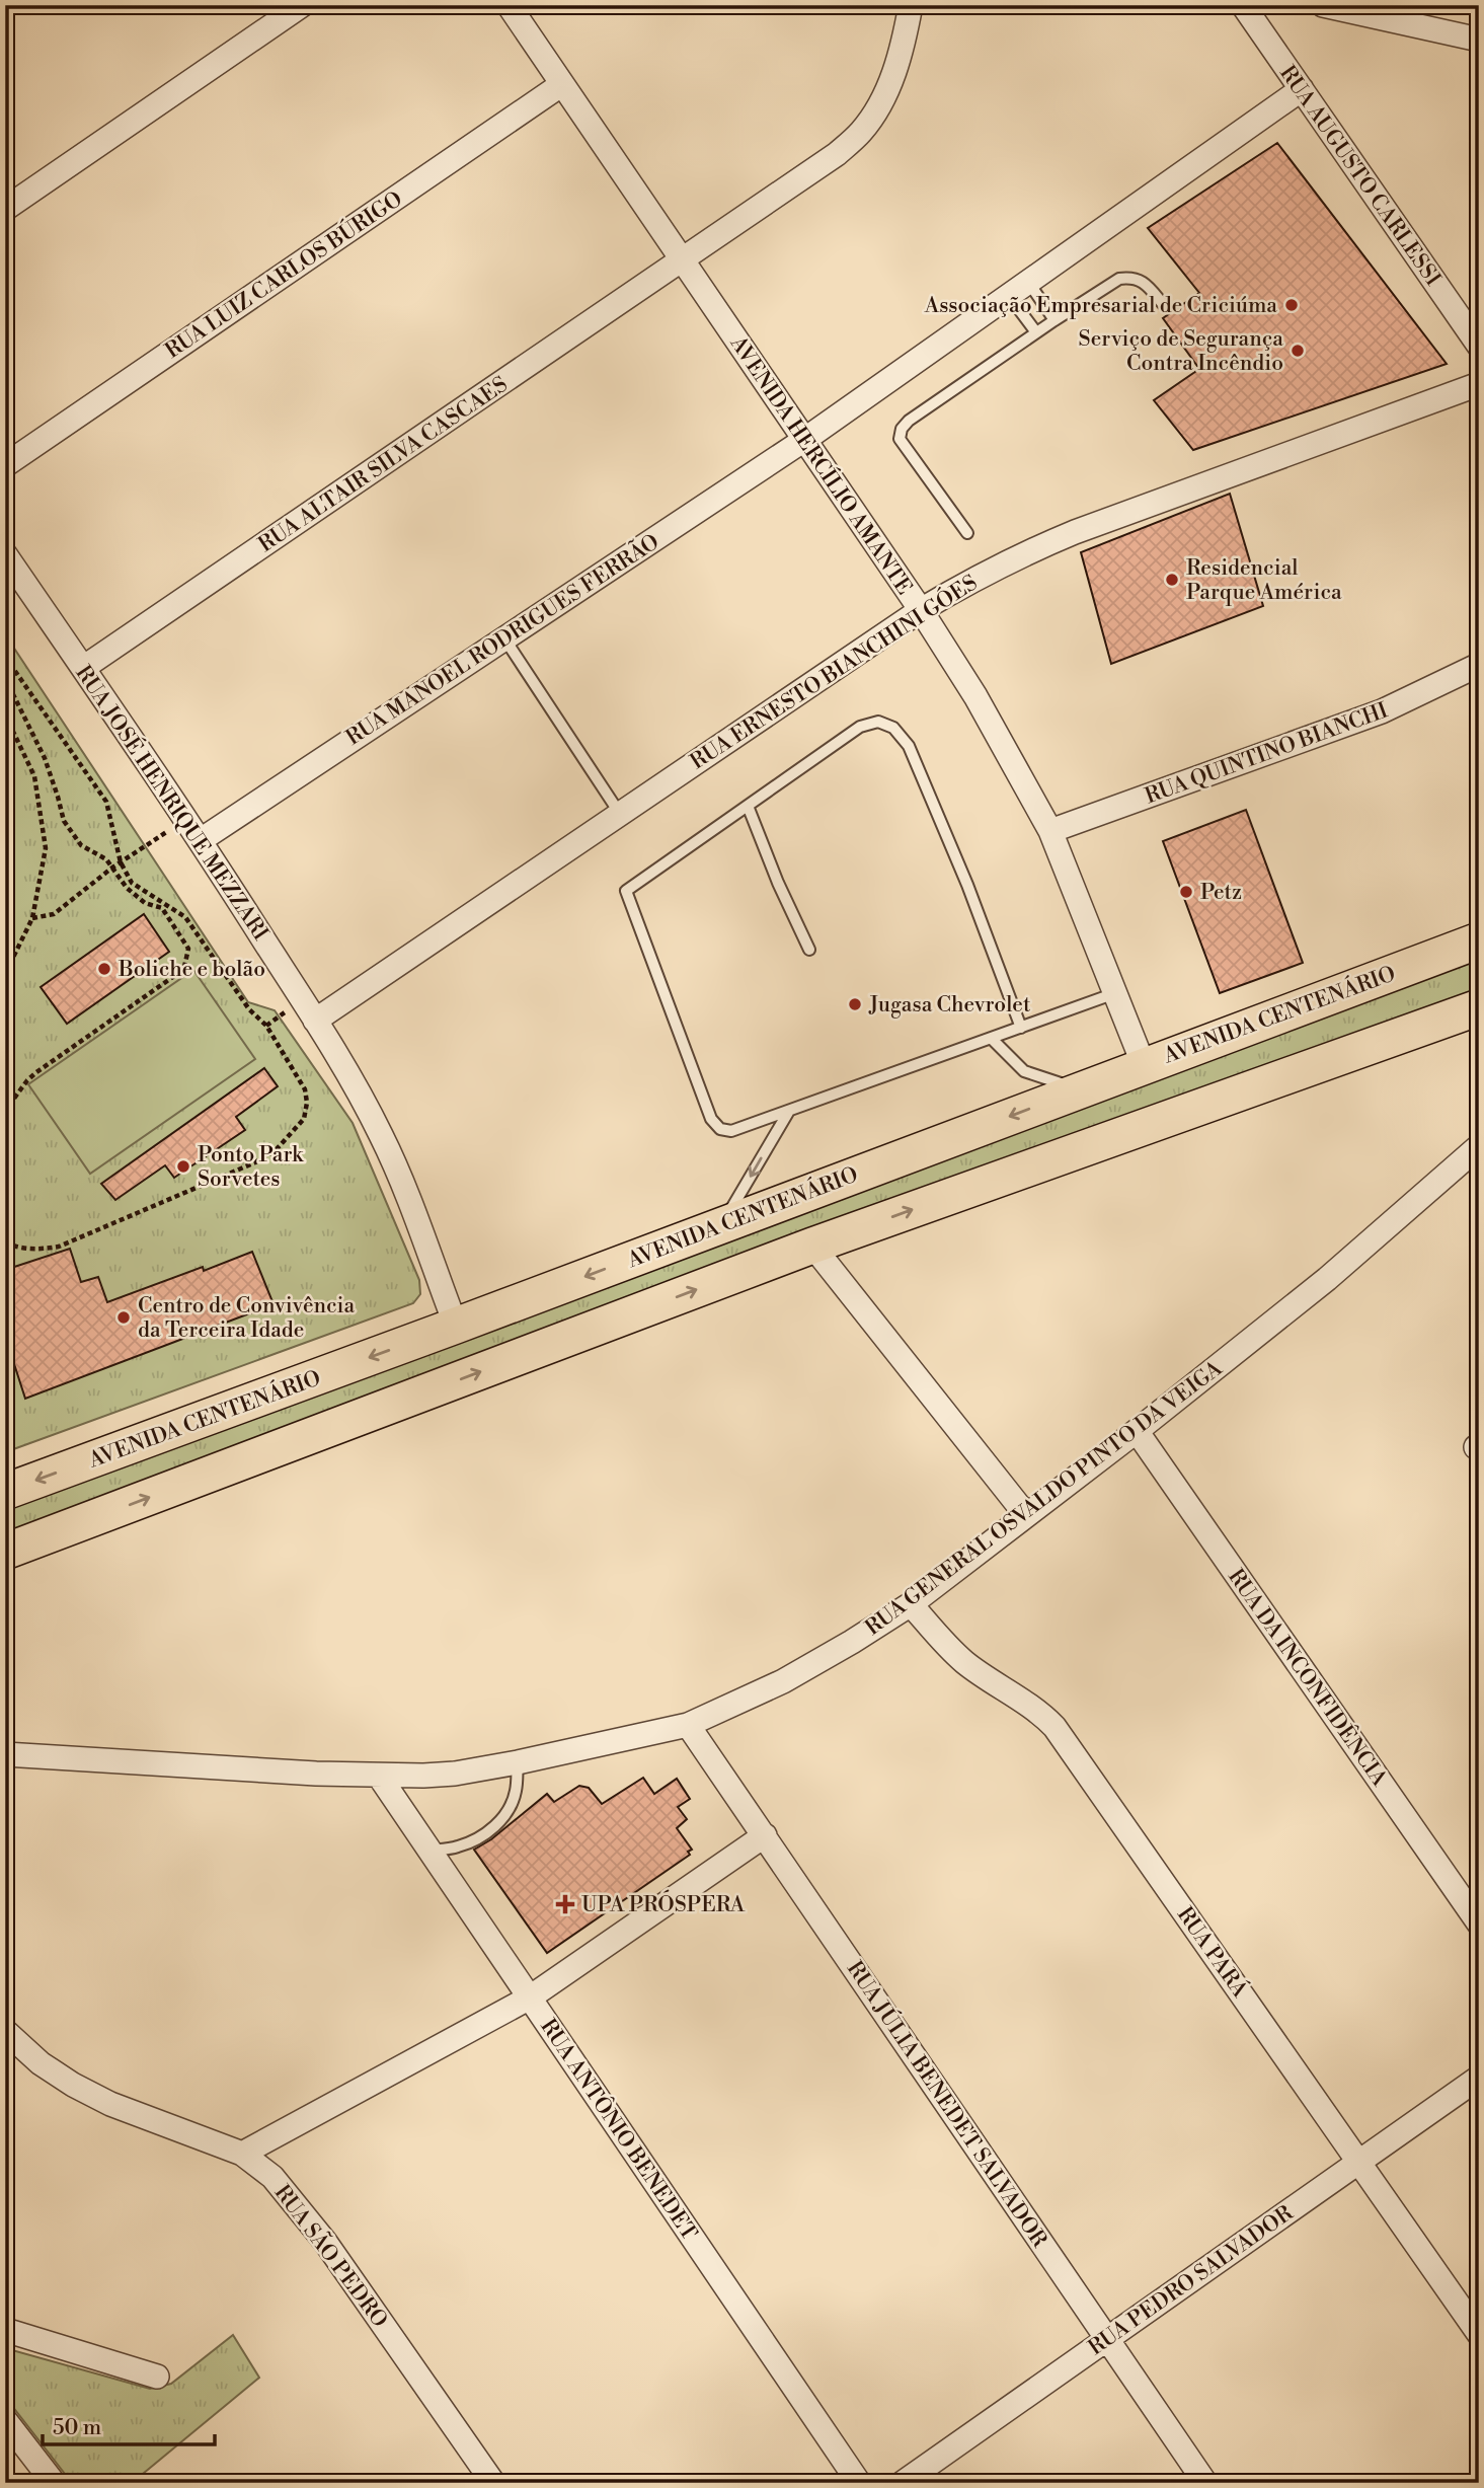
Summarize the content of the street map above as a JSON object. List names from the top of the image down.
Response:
{
  "streets": {
    "main road": ["AVENIDA CENTENÁRIO"],
    "street": [
      "RUA AUGUSTO CARLESSI",
      "RUA LUIZ CARLOS BÚRIGO",
      "RUA ALTAIR SILVA CASCAES",
      "AVENIDA HERCÍLIO AMANTE",
      "RUA MANOEL RODRIGUES FERRÃO",
      "RUA ERNESTO BIANCHINI GÓES",
      "RUA QUINTINO BIANCHI",
      "RUA JOSÉ HENRIQUE MEZZARI",
      "RUA GENERAL OSVALDO PINTO DA VEIGA",
      "RUA DA INCONFIDÊNCIA",
      "RUA PARÁ",
      "RUA JÚLIA BENEDET SALVADOR",
      "RUA ANTÔNIO BENEDET",
      "RUA SÃO PEDRO",
      "RUA PEDRO SALVADOR"
    ]
  },
  "crossings": [
    ["RUA LUIZ CARLOS BÚRIGO", "AVENIDA HERCÍLIO AMANTE"],
    ["RUA ALTAIR SILVA CASCAES", "AVENIDA HERCÍLIO AMANTE"],
    ["RUA ALTAIR SILVA CASCAES", "RUA JOSÉ HENRIQUE MEZZARI"],
    ["AVENIDA HERCÍLIO AMANTE", "RUA MANOEL RODRIGUES FERRÃO"],
    ["AVENIDA HERCÍLIO AMANTE", "RUA ERNESTO BIANCHINI GÓES"],
    ["AVENIDA HERCÍLIO AMANTE", "RUA QUINTINO BIANCHI"],
    ["AVENIDA HERCÍLIO AMANTE", "AVENIDA CENTENÁRIO"],
    ["RUA MANOEL RODRIGUES FERRÃO", "RUA JOSÉ HENRIQUE MEZZARI"],
    ["RUA ERNESTO BIANCHINI GÓES", "RUA JOSÉ HENRIQUE MEZZARI"],
    ["RUA JOSÉ HENRIQUE MEZZARI", "AVENIDA CENTENÁRIO"],
    ["RUA GENERAL OSVALDO PINTO DA VEIGA", "RUA DA INCONFIDÊNCIA"],
    ["RUA GENERAL OSVALDO PINTO DA VEIGA", "RUA PARÁ"],
    ["RUA GENERAL OSVALDO PINTO DA VEIGA", "RUA JÚLIA BENEDET SALVADOR"],
    ["RUA GENERAL OSVALDO PINTO DA VEIGA", "RUA ANTÔNIO BENEDET"],
    ["RUA PARÁ", "RUA PEDRO SALVADOR"],
    ["RUA JÚLIA BENEDET SALVADOR", "RUA PEDRO SALVADOR"]
  ],
  "places": {
    "other": [
      "Associação Empresarial de Criciúma",
      "Serviço de Segurança Contra Incêndio",
      "Residencial Parque América",
      "Petz",
      "Boliche e bolão",
      "Jugasa Chevrolet",
      "Ponto Park Sorvetes",
      "Centro de Convivência da Terceira Idade"
    ],
    "health": ["UPA PRÓSPERA"]
  },
  "scale_bar": "50 m"
}
